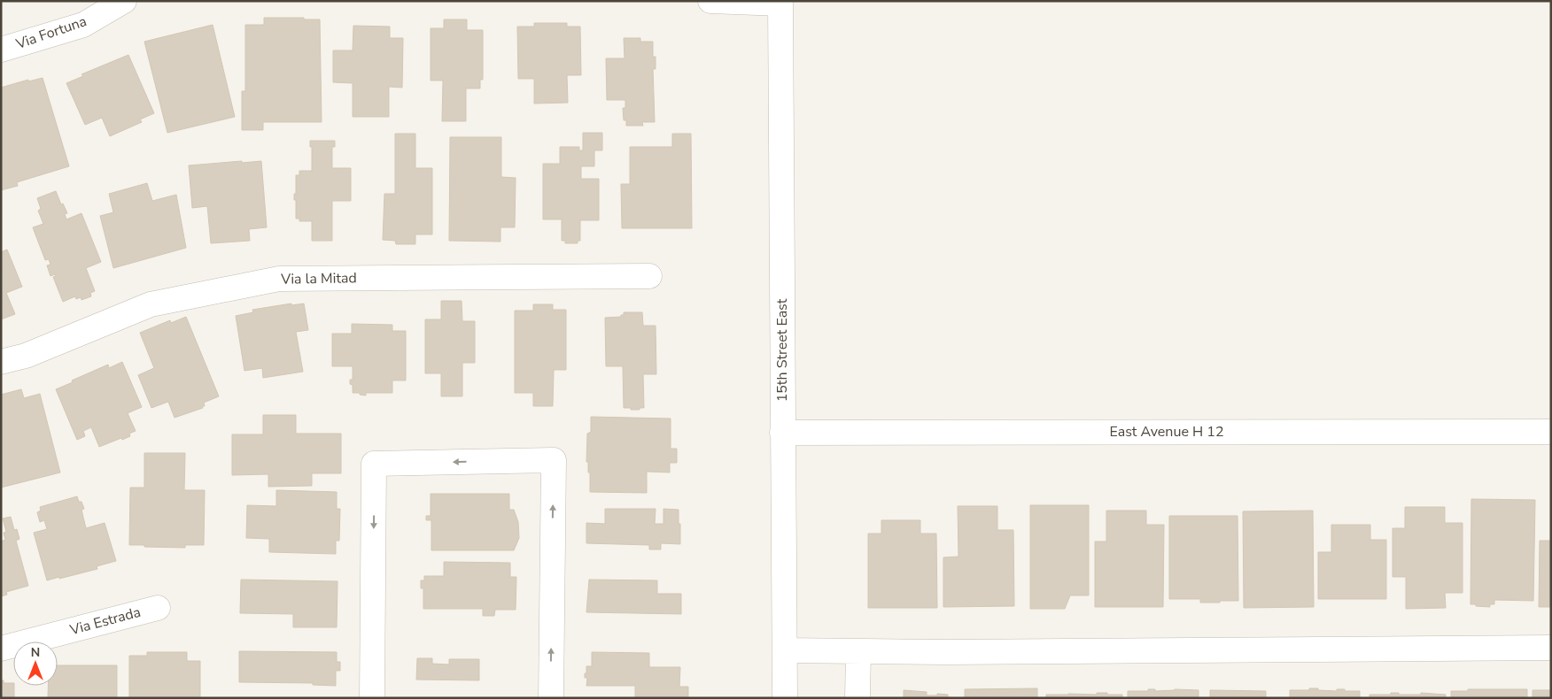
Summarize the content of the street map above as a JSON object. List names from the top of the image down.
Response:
{
  "streets": {
    "street": [
      "Via Fortuna",
      "Via la Mitad",
      "15th Street East",
      "East Avenue H 12",
      "Via Estrada"
    ]
  },
  "crossings": [
    ["15th Street East", "East Avenue H 12"]
  ],
  "north": "top"
}
